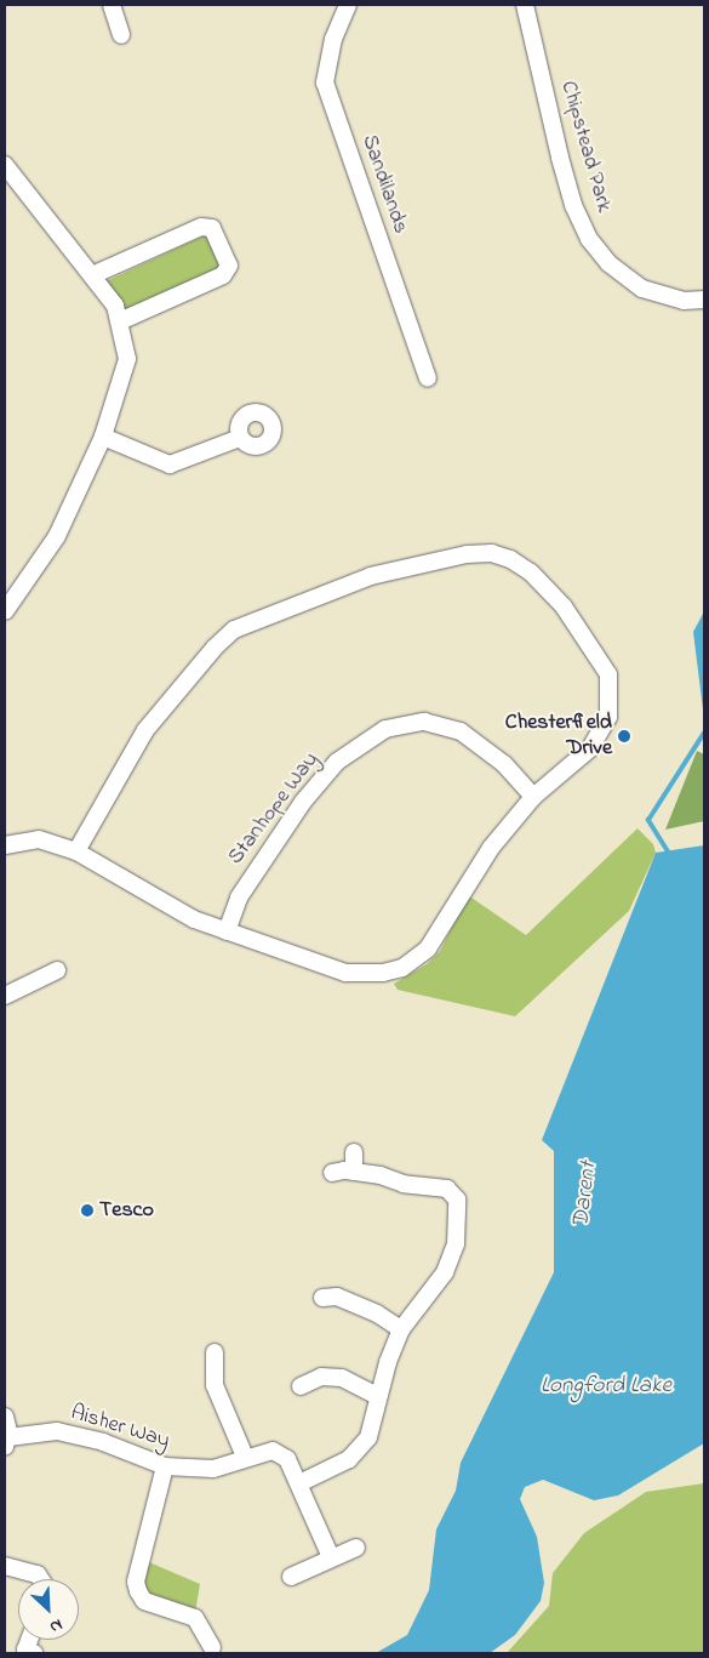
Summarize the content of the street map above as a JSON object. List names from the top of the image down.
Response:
{
  "streets": {
    "street": [
      "Chipstead Park",
      "Sandilands",
      "Stanhope Way",
      "Aisher Way"
    ]
  },
  "water": ["Darent", "Longford Lake"],
  "places": ["Chesterfield Drive", "Tesco"],
  "north": "bottom right"
}
